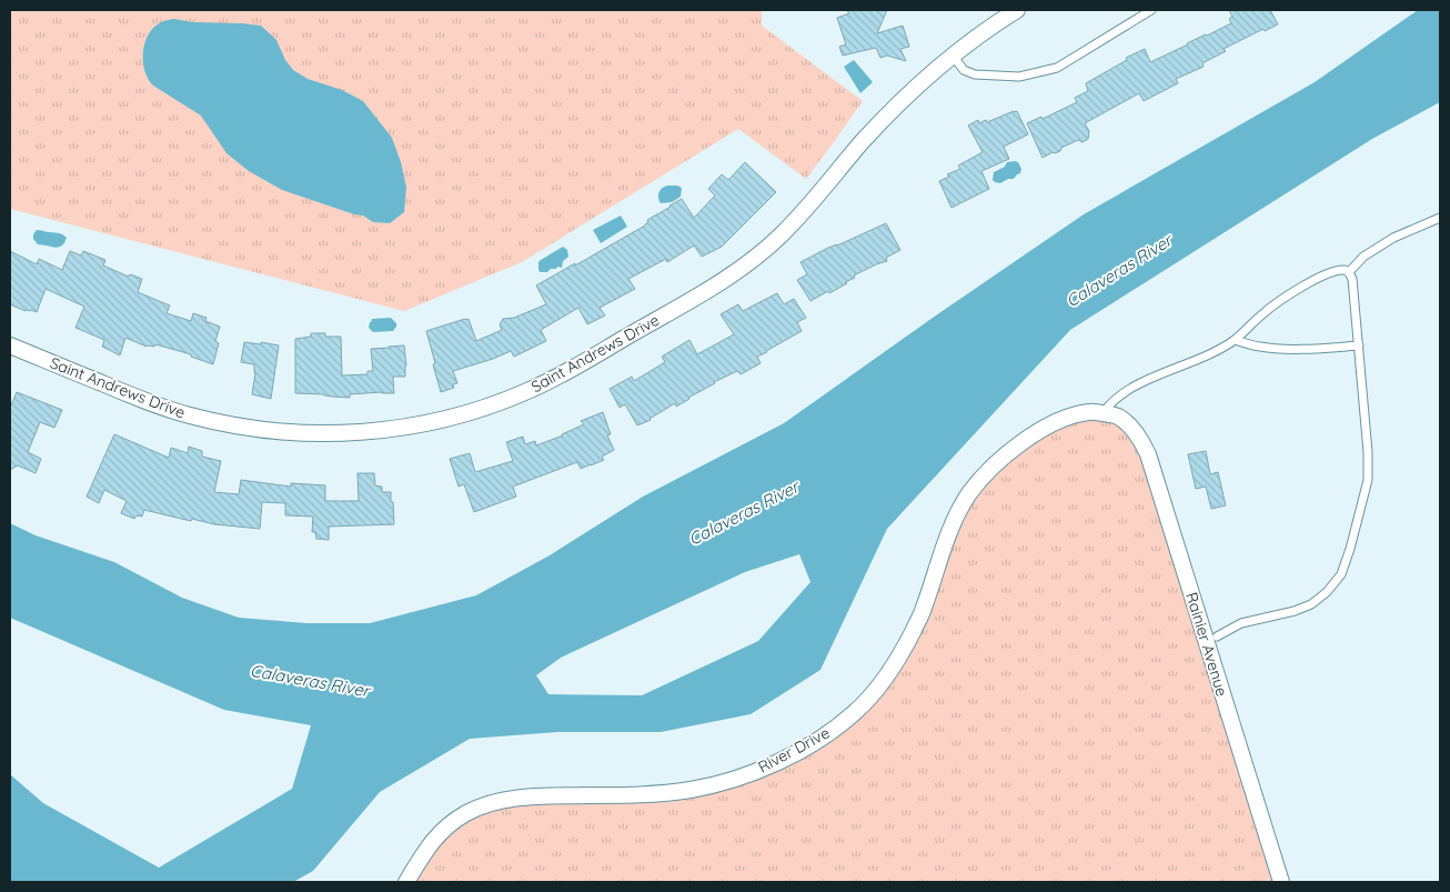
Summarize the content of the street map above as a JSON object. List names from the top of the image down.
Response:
{
  "streets": {
    "street": ["Saint Andrews Drive", "Rainier Avenue", "River Drive"]
  },
  "crossings": [
    ["Rainier Avenue", "River Drive"]
  ],
  "water": ["Calaveras River"]
}
